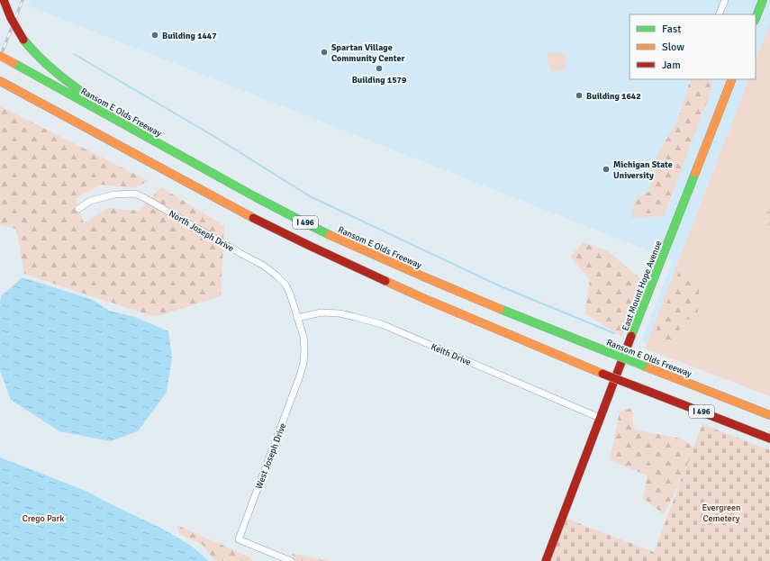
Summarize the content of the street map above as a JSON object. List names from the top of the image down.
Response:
{
  "streets": {
    "main road": ["Ransom E Olds Freeway", "I 496", "East Mount Hope Avenue"],
    "street": ["North Joseph Drive", "Keith Drive", "West Joseph Drive"]
  },
  "crossings": [
    ["North Joseph Drive", "Keith Drive"],
    ["North Joseph Drive", "West Joseph Drive"],
    ["East Mount Hope Avenue", "Keith Drive"],
    ["Keith Drive", "West Joseph Drive"]
  ],
  "parks": ["Evergreen Cemetery", "Crego Park"],
  "places": [
    "Building 1447",
    "Spartan Village Community Center",
    "Building 1579",
    "Building 1642",
    "Michigan State University"
  ],
  "legend": ["Fast", "Slow", "Jam"]
}
